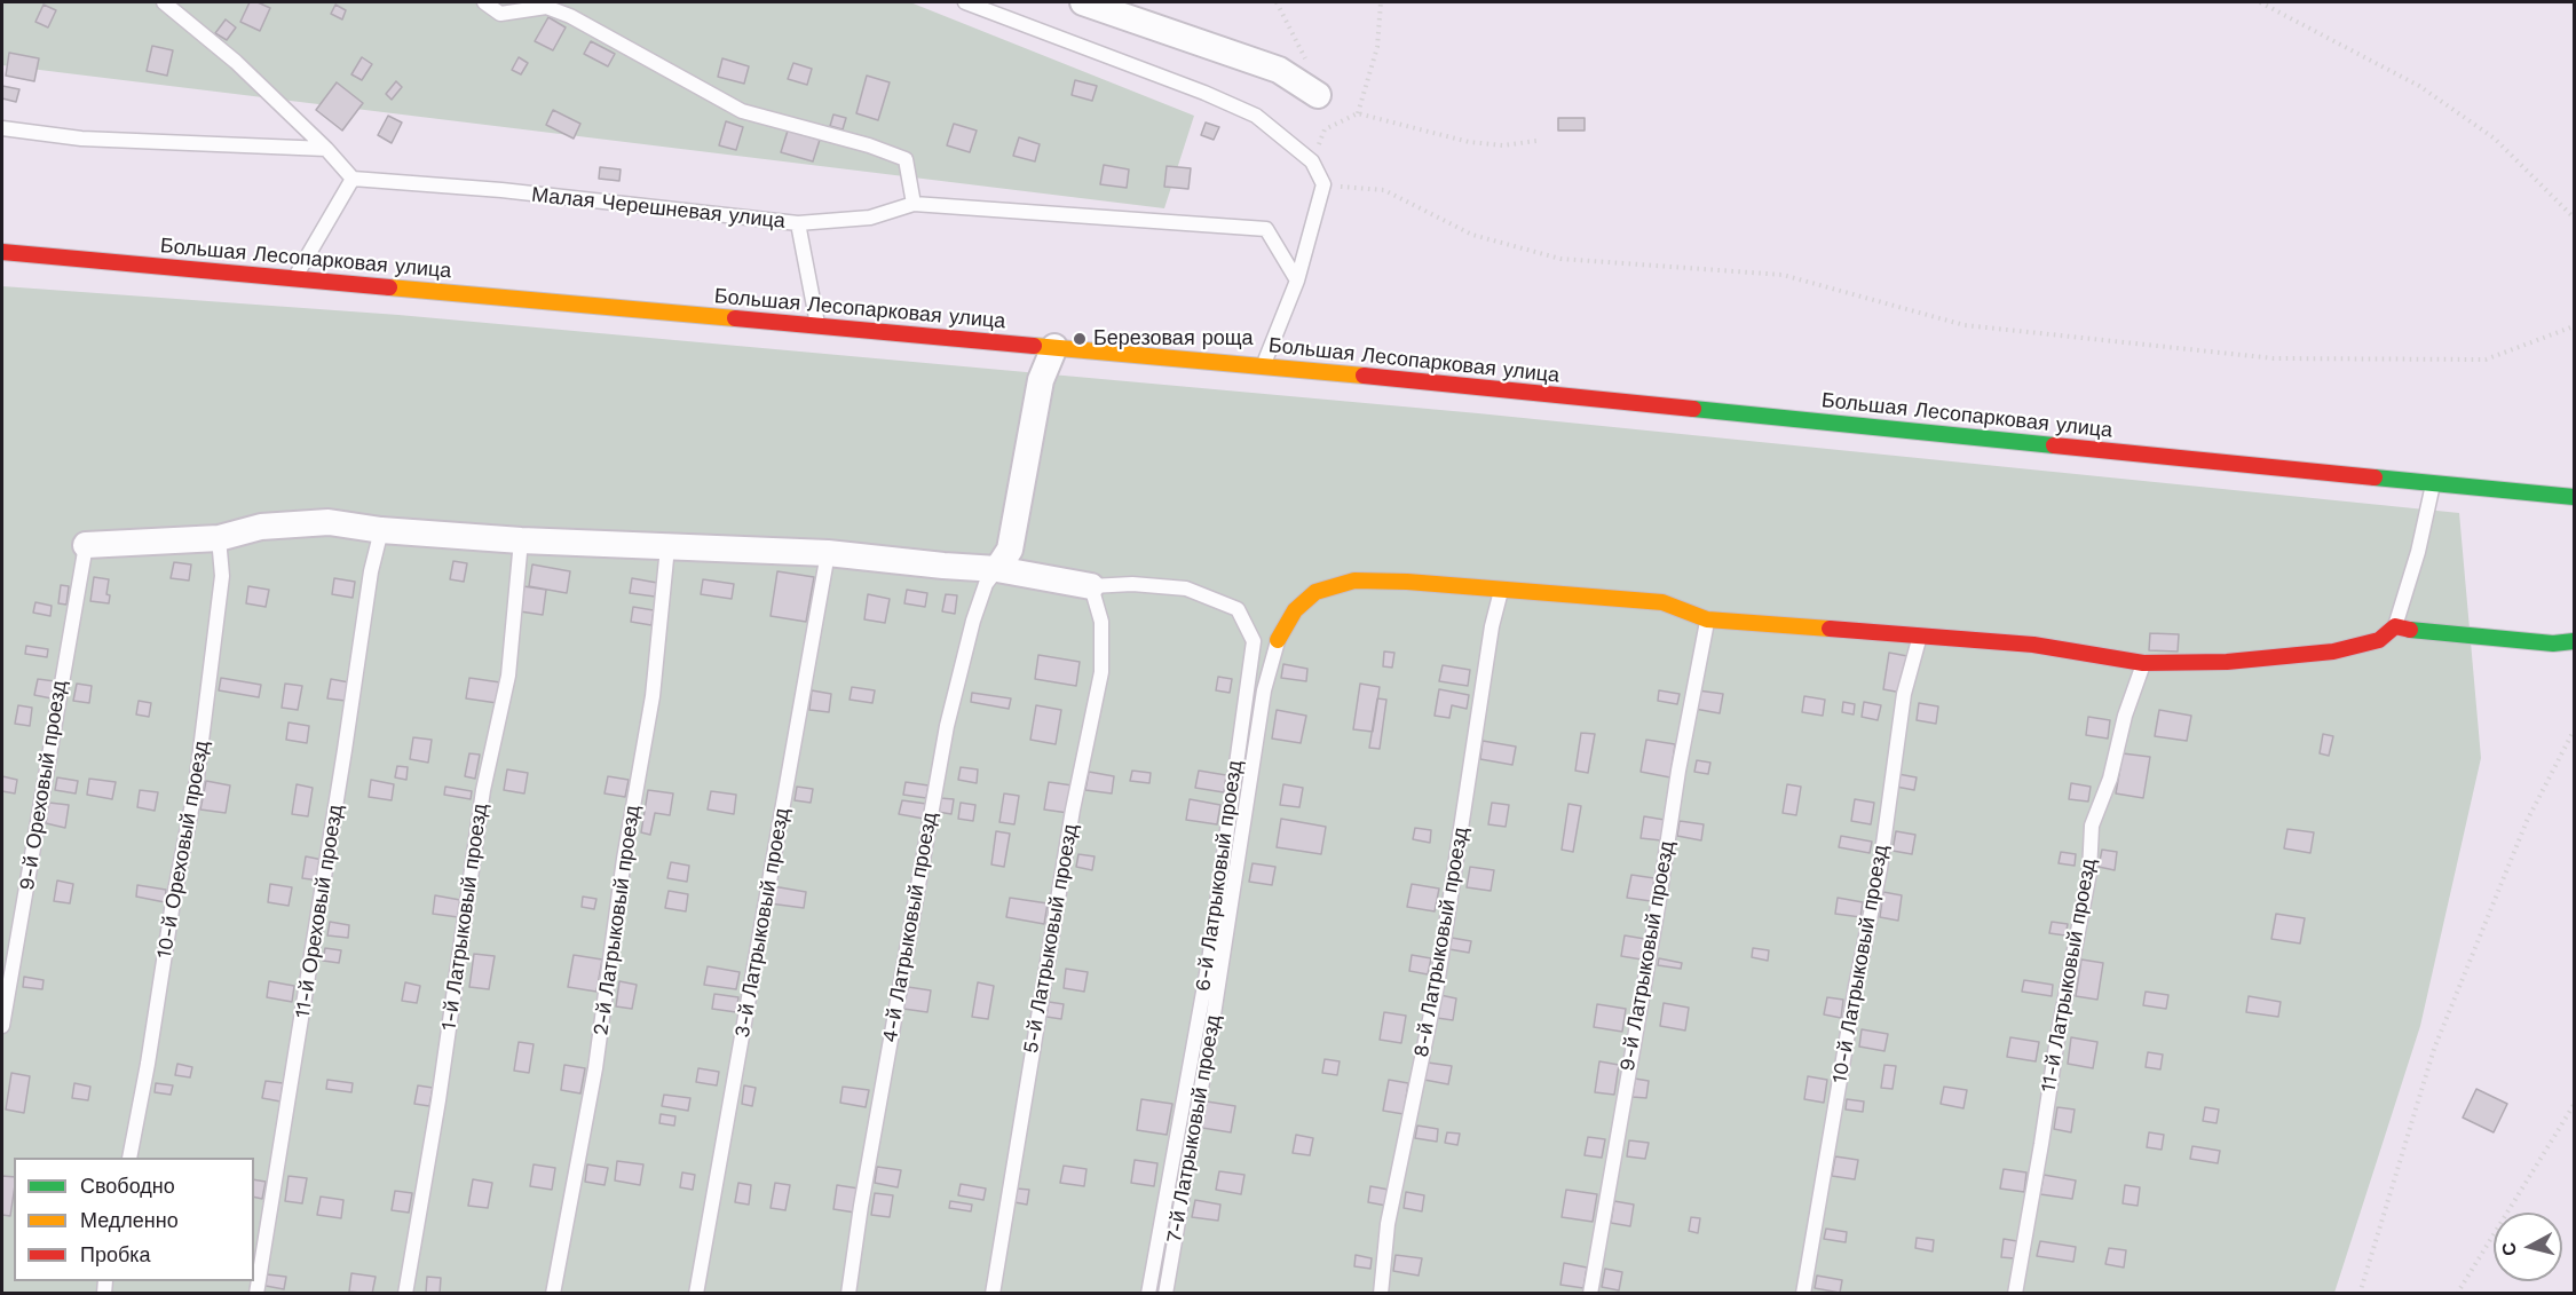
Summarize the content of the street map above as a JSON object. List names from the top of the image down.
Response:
{
  "streets": {
    "main road": ["Большая Лесопарковая улица"],
    "lane": [
      "Малая Черешневая улица",
      "9-й Ореховый проезд",
      "10-й Ореховый проезд",
      "6-й Латрыковый проезд",
      "11-й Ореховый проезд",
      "1-й Латрыковый проезд",
      "2-й Латрыковый проезд",
      "3-й Латрыковый проезд",
      "4-й Латрыковый проезд",
      "5-й Латрыковый проезд",
      "8-й Латрыковый проезд",
      "9-й Латрыковый проезд",
      "10-й Латрыковый проезд",
      "11-й Латрыковый проезд",
      "7-й Латрыковый проезд"
    ]
  },
  "crossings": [
    ["6-й Латрыковый проезд", "5-й Латрыковый проезд"]
  ],
  "places": ["Березовая роща"],
  "legend": ["Свободно", "Медленно", "Пробка"],
  "north": "left"
}
